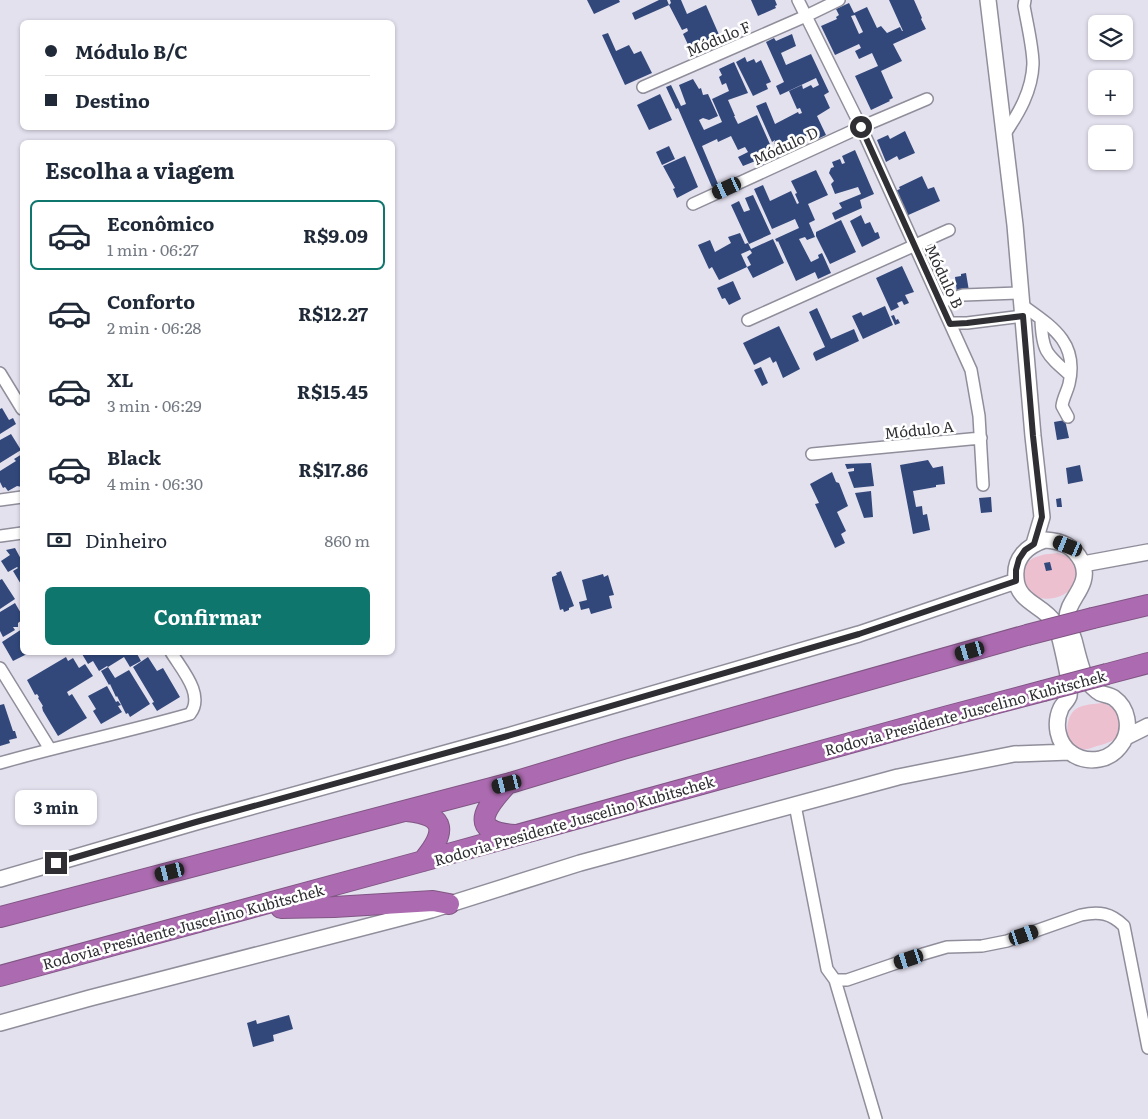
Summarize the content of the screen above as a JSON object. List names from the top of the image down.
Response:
{
  "streets": {
    "highway": ["Rodovia Presidente Juscelino Kubitschek"],
    "street": [
      "Módulo F",
      "Módulo D",
      "Módulo B",
      "Módulo A"
    ]
  },
  "crossings": [
    ["Módulo B", "Módulo A"]
  ],
  "page": {
    "map_buttons": ["+", "−"],
    "banner": ["Módulo B/C", "Destino"],
    "heading": "Escolha a viagem",
    "list": [
      {
        "name": "Econômico",
        "note": "1 min · 06:27",
        "value": "R$9.09"
      },
      {
        "name": "Conforto",
        "note": "2 min · 06:28",
        "value": "R$12.27"
      },
      {
        "name": "XL",
        "note": "3 min · 06:29",
        "value": "R$15.45"
      },
      {
        "name": "Black",
        "note": "4 min · 06:30",
        "value": "R$17.86"
      }
    ],
    "pay": ["Dinheiro", "860 m"],
    "buttons": "Confirmar",
    "bubble": "3 min"
  }
}
